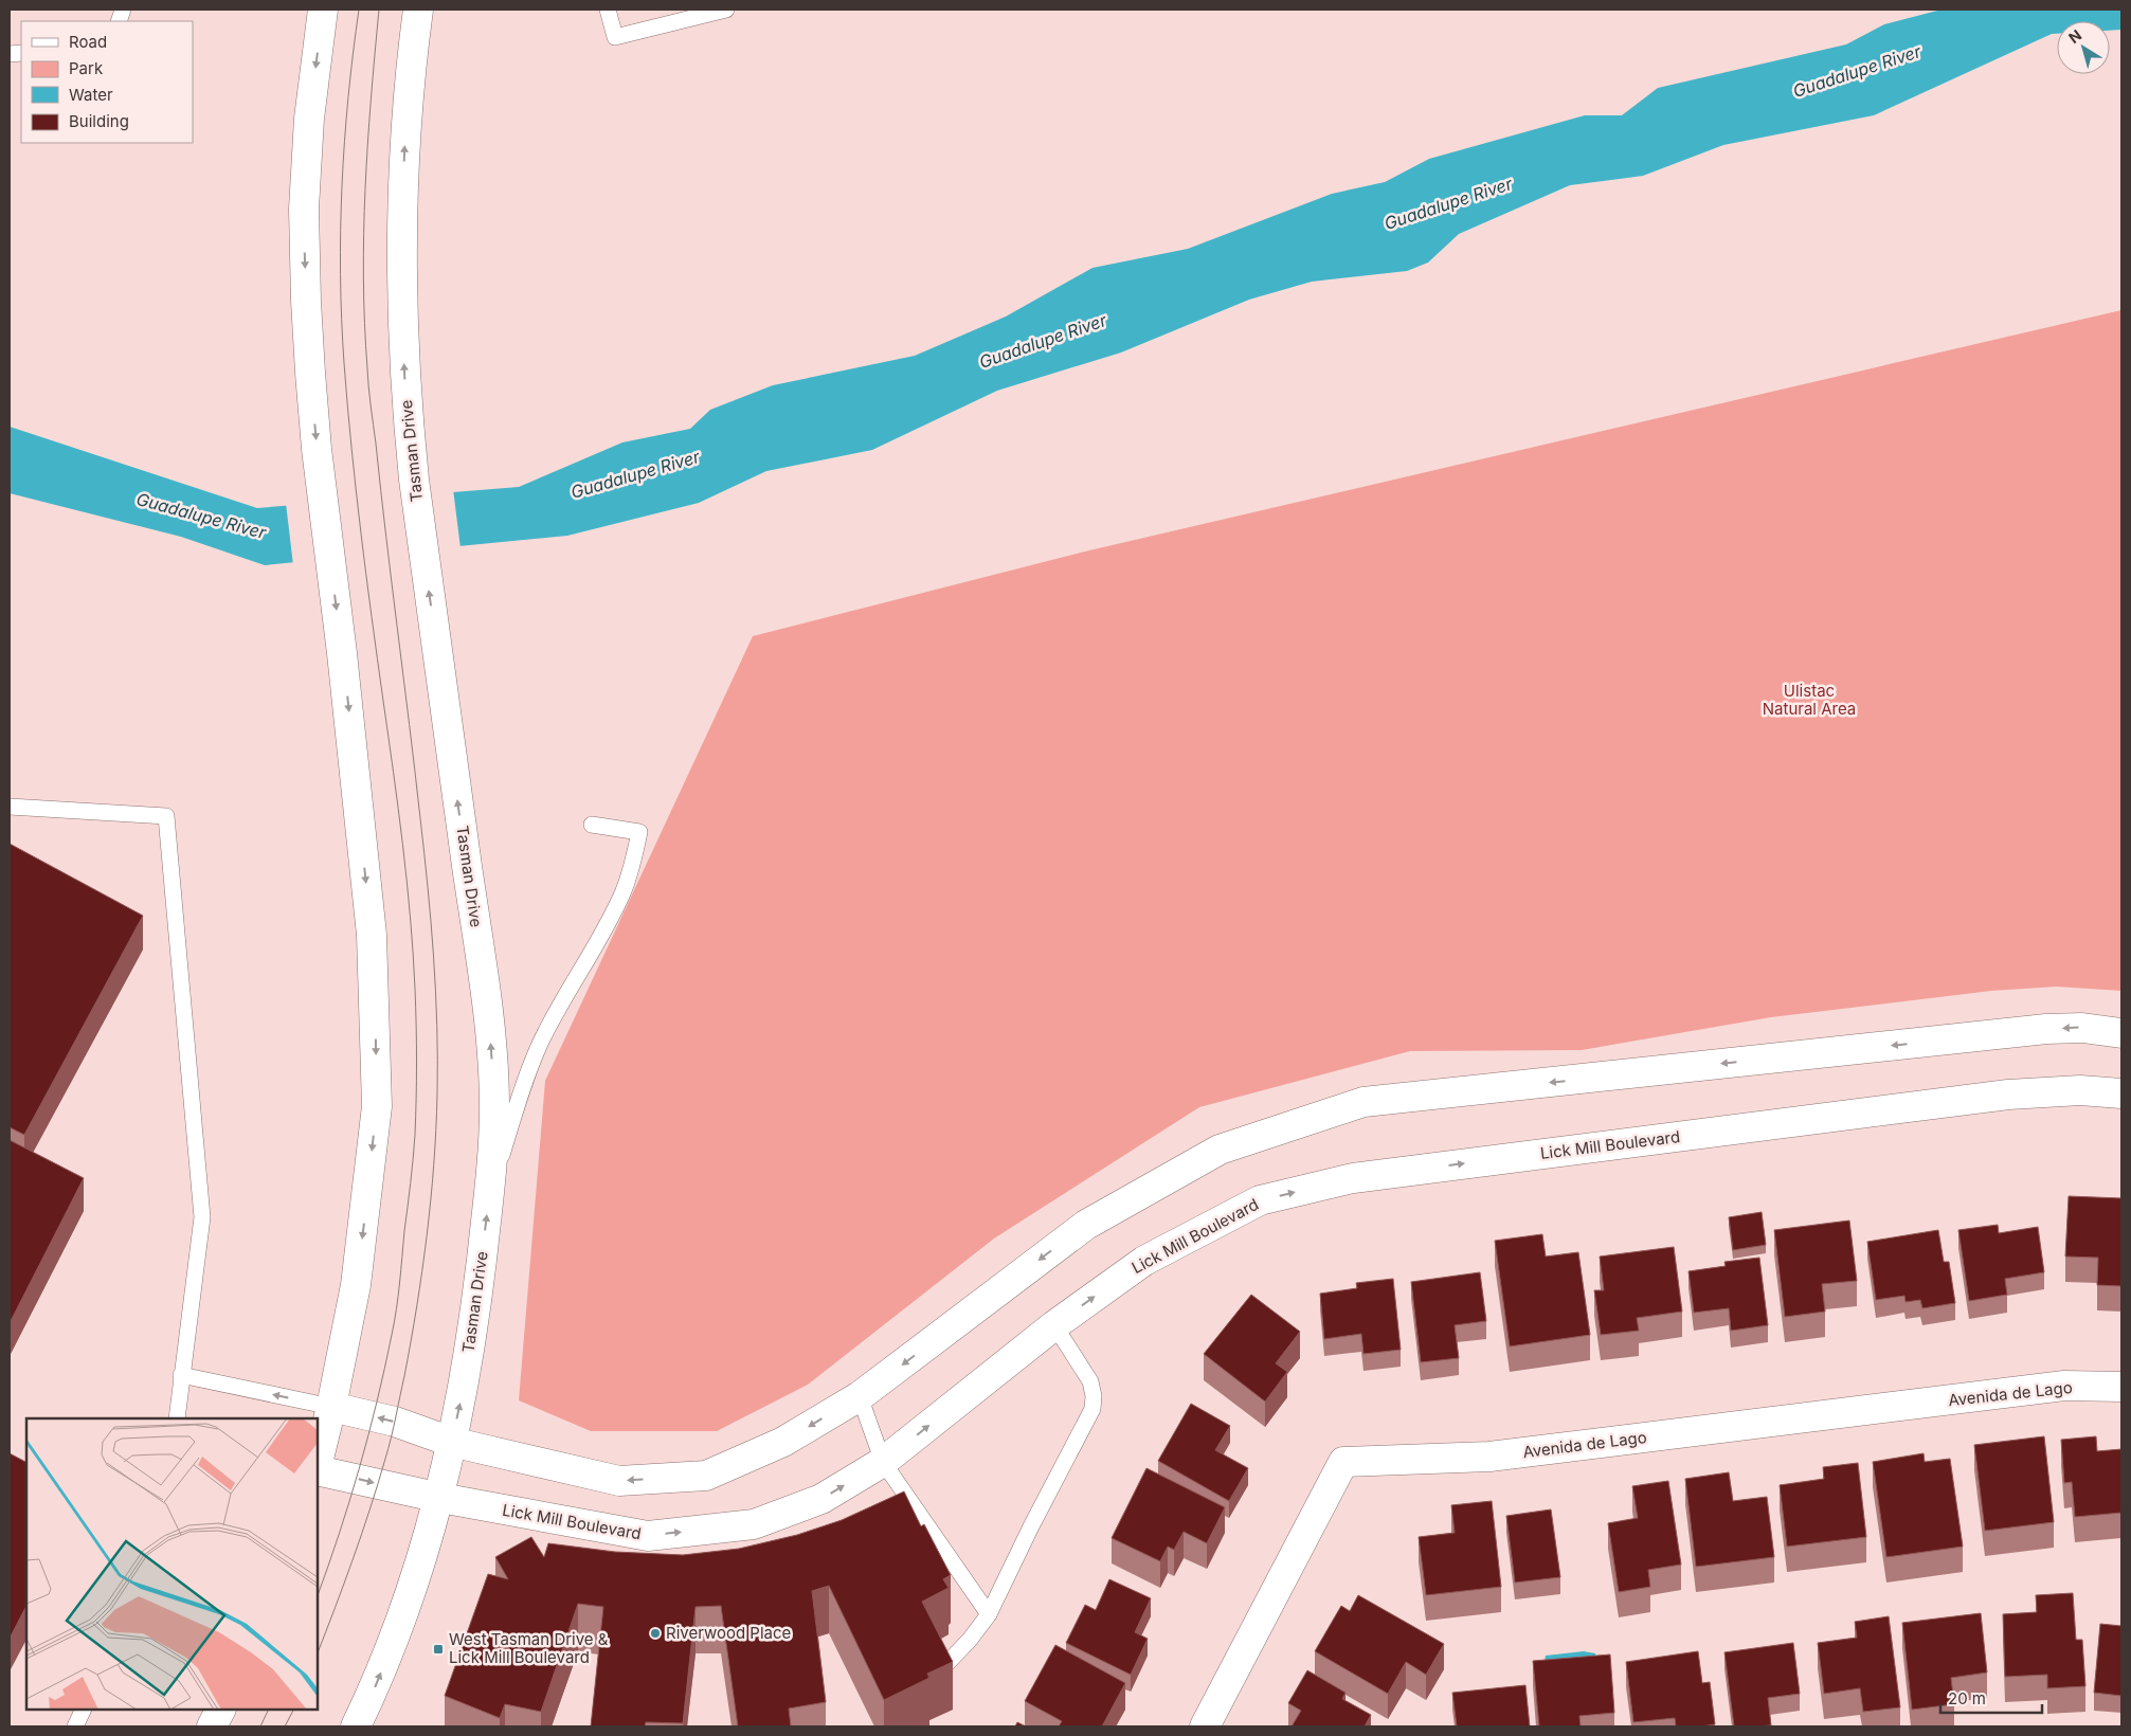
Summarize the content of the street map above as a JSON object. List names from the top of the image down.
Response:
{
  "streets": {
    "main road": ["Tasman Drive", "Lick Mill Boulevard", "Avenida de Lago"]
  },
  "crossings": [
    ["Tasman Drive", "Lick Mill Boulevard"]
  ],
  "water": ["Guadalupe River"],
  "parks": ["Ulistac Natural Area"],
  "places": {
    "other": ["Riverwood Place"],
    "transit": ["West Tasman Drive & Lick Mill Boulevard"]
  },
  "legend": [
    "Road",
    "Park",
    "Water",
    "Building"
  ],
  "scale_bar": "20 m",
  "north": "top left"
}
